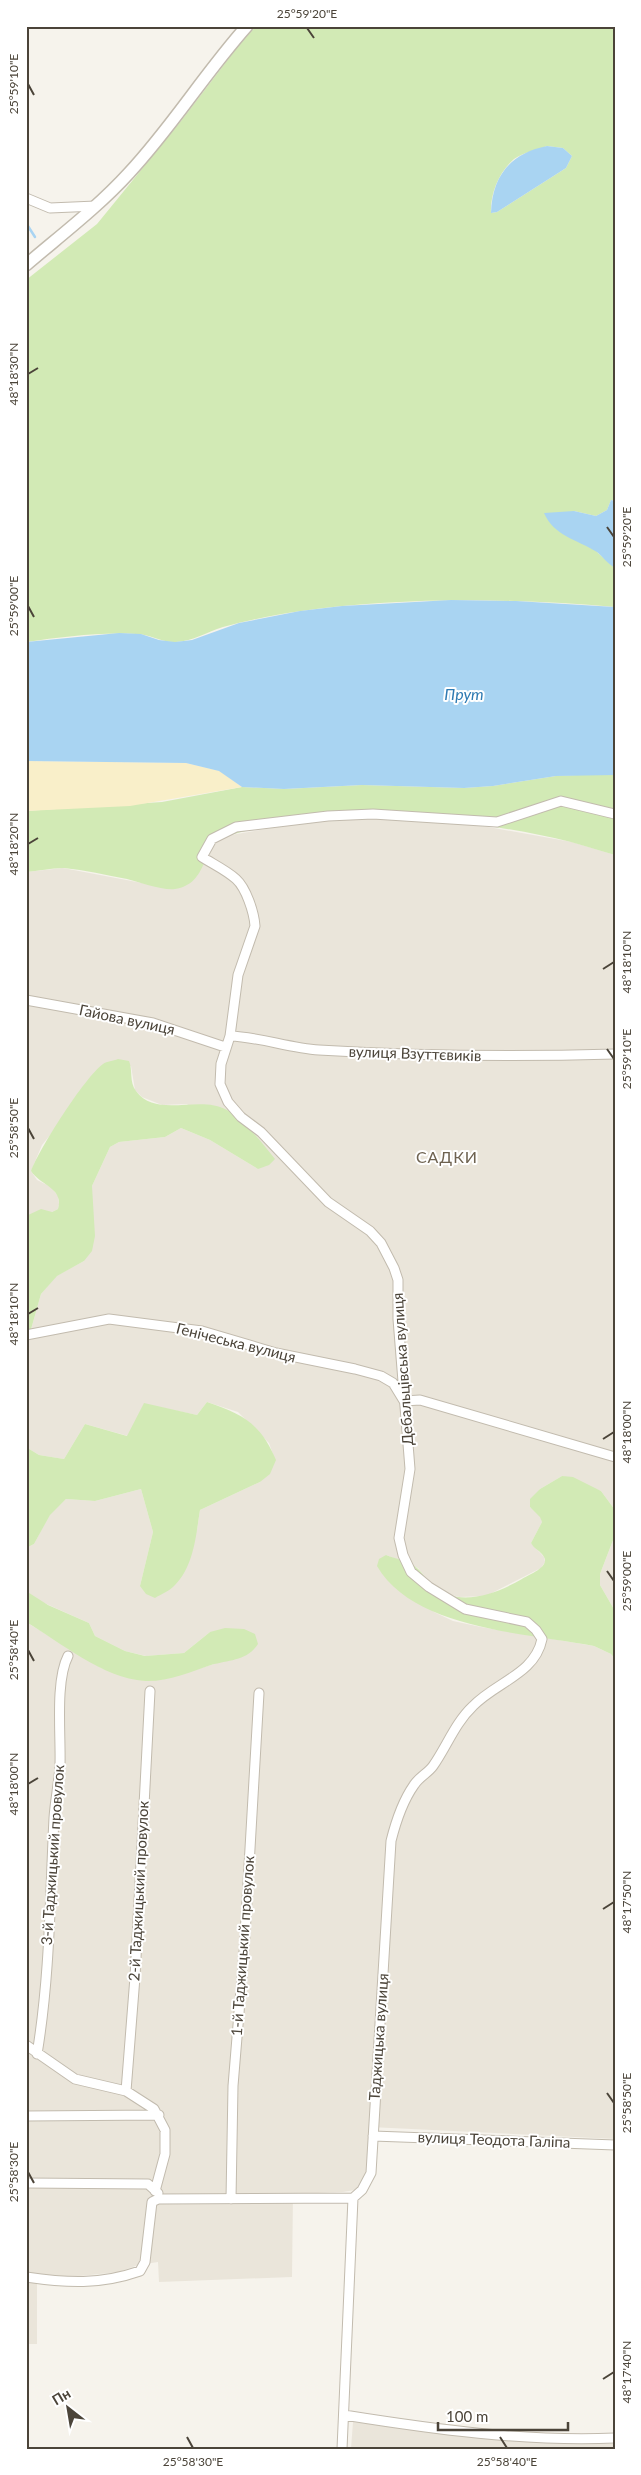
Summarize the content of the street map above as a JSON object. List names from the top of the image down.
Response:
{
  "streets": {
    "street": [
      "Гайова вулиця",
      "вулиця Взуттєвиків",
      "Генічеська вулиця",
      "Дебальцівська вулиця",
      "3-й Таджицький провулок",
      "2-й Таджицький провулок",
      "1-й Таджицький провулок",
      "Таджицька вулиця",
      "вулиця Теодота Галіпа"
    ]
  },
  "crossings": [
    ["Гайова вулиця", "Дебальцівська вулиця"],
    ["Генічеська вулиця", "Дебальцівська вулиця"],
    ["Дебальцівська вулиця", "Таджицька вулиця"],
    ["Таджицька вулиця", "вулиця Теодота Галіпа"]
  ],
  "districts": ["САДКИ"],
  "water": ["Прут"],
  "scale_bar": "100 m",
  "north": "top left",
  "coordinates": [
    "25°59'20\"E",
    "25°59'10\"E",
    "48°18'30\"N",
    "25°59'00\"E",
    "48°18'20\"N",
    "48°18'10\"N",
    "25°58'50\"E",
    "48°18'00\"N",
    "25°58'40\"E",
    "48°17'50\"N",
    "25°58'30\"E",
    "48°17'40\"N"
  ]
}
